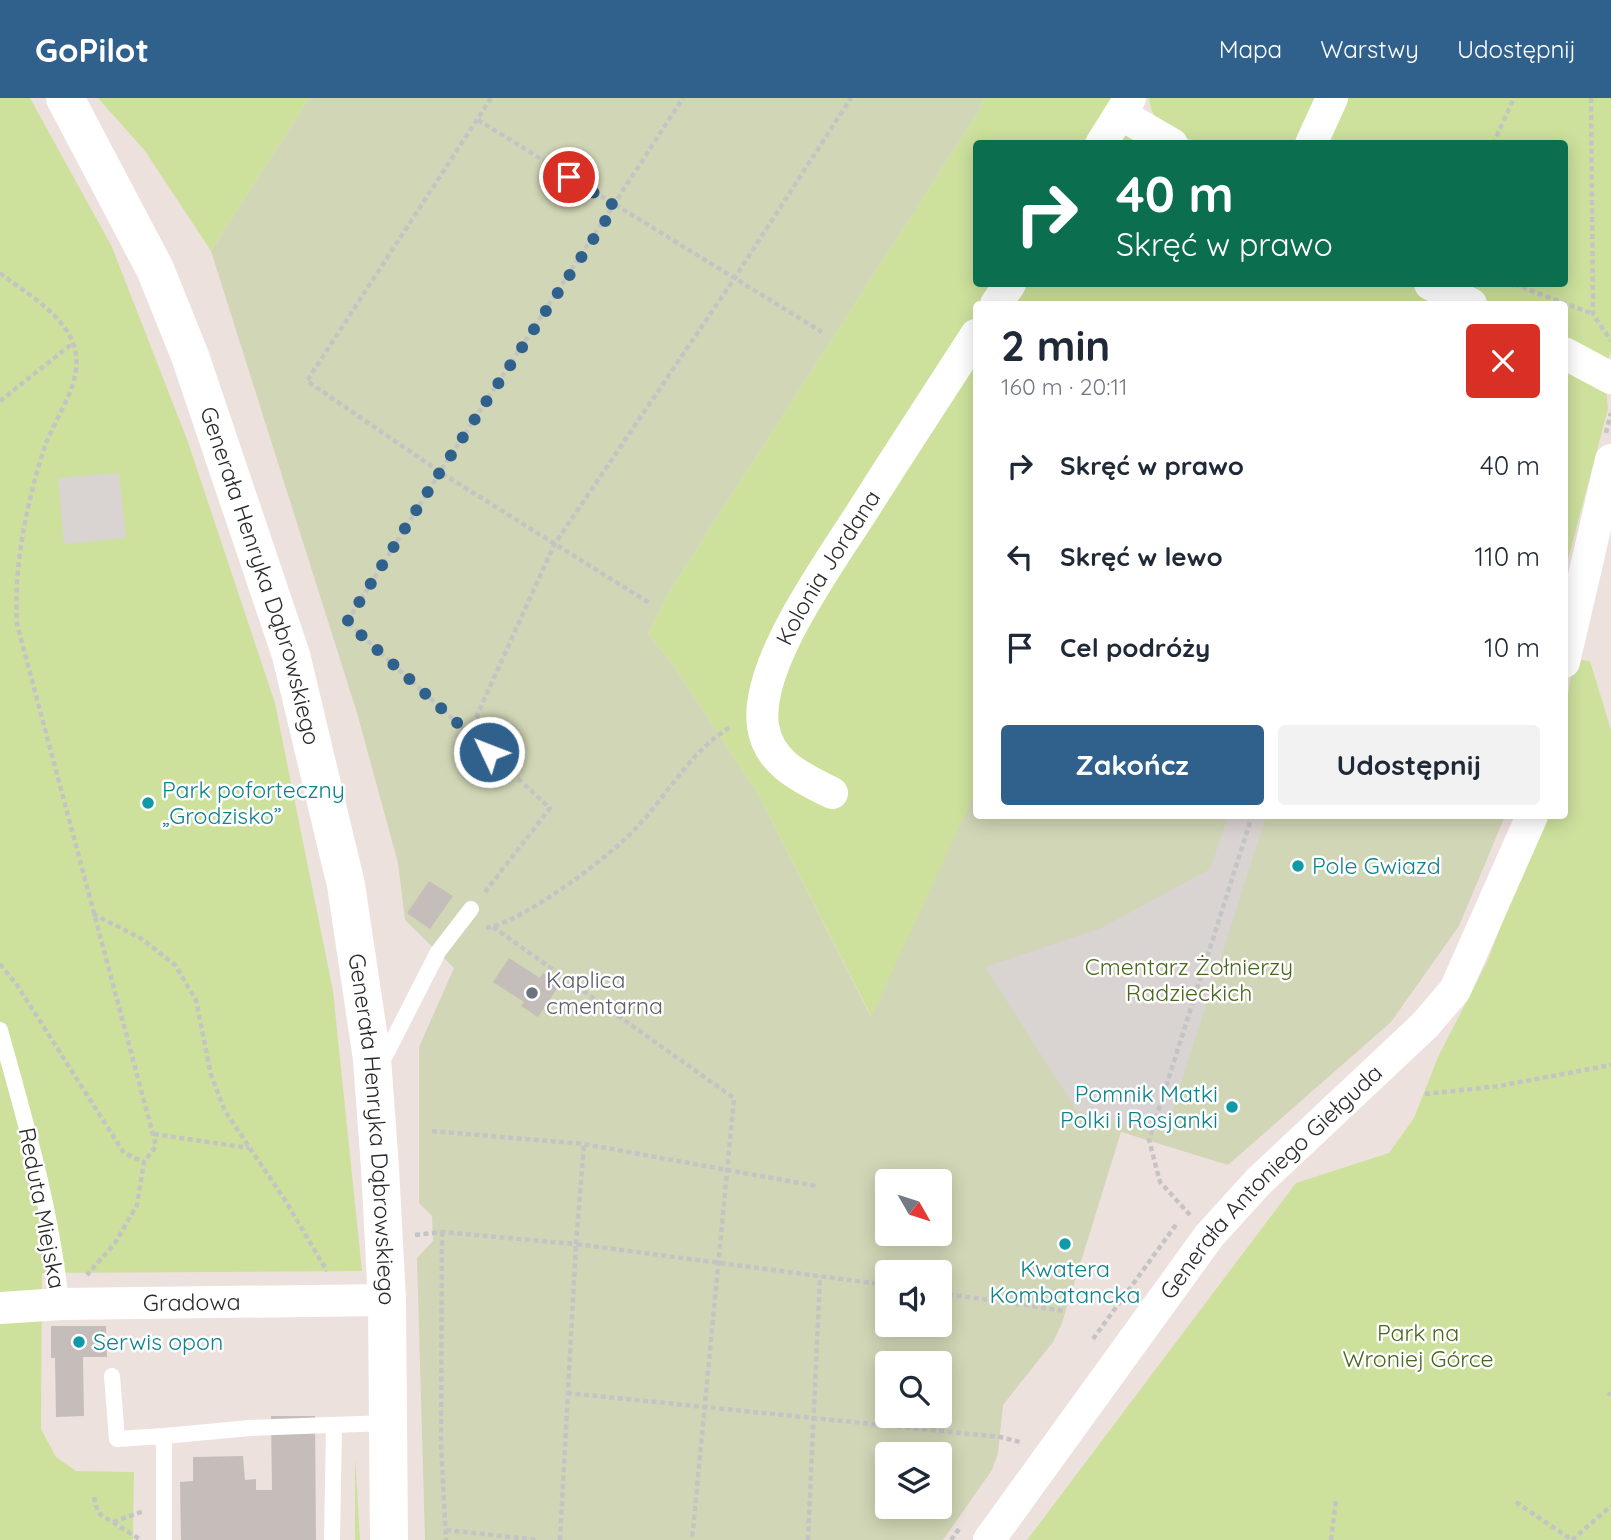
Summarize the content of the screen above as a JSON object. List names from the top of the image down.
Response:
{
  "streets": {
    "street": [
      "Kolonia Jordana",
      "Generała Henryka Dąbrowskiego",
      "Generała Antoniego Giełguda",
      "Gradowa"
    ],
    "lane": ["Reduta Miejska"]
  },
  "crossings": [
    ["Generała Henryka Dąbrowskiego", "Gradowa"],
    ["Reduta Miejska", "Gradowa"]
  ],
  "parks": ["Cmentarz Żołnierzy Radzieckich", "Park na Wroniej Górce"],
  "places": [
    "Park poforteczny „Grodzisko”",
    "Pole Gwiazd",
    "Kaplica cmentarna",
    "Pomnik Matki Polki i Rosjanki",
    "Kwatera Kombatancka",
    "Serwis opon"
  ],
  "north": "bottom right",
  "page": {
    "header": "GoPilot",
    "nav": ["Mapa", "Warstwy", "Udostępnij"],
    "turn": ["40 m", "Skręć w prawo"],
    "heading": ["2 min", "160 m · 20:11"],
    "list": [
      {
        "name": "Skręć w prawo",
        "value": "40 m"
      },
      {
        "name": "Skręć w lewo",
        "value": "110 m"
      },
      {
        "name": "Cel podróży",
        "value": "10 m"
      }
    ],
    "buttons": ["Zakończ", "Udostępnij"]
  }
}
